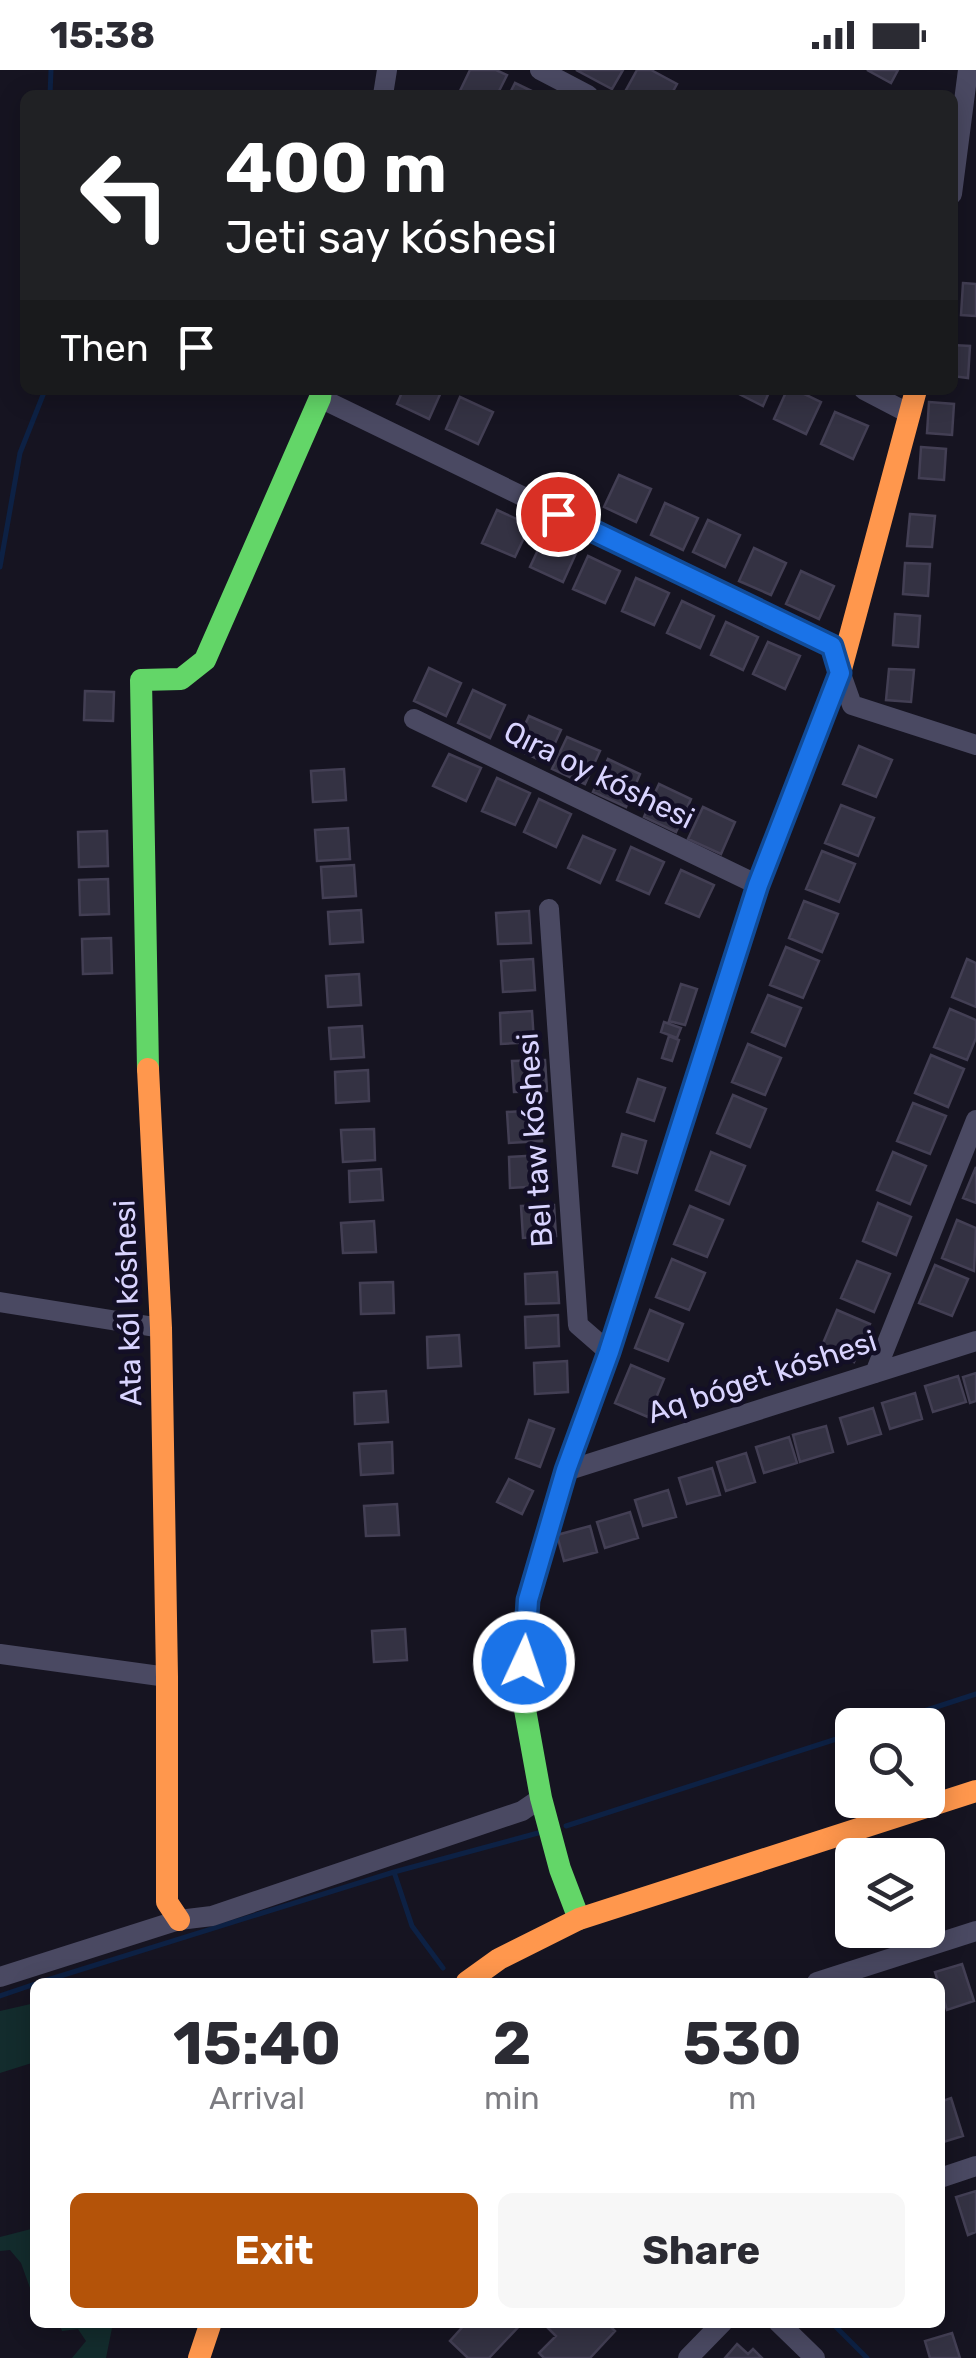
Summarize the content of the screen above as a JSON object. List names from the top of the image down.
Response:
{
  "streets": {
    "street": [
      "Qıra oy kóshesi",
      "Bel taw kóshesi",
      "Ata kól kóshesi",
      "Aq bóget kóshesi"
    ]
  },
  "page": {
    "status": "15:38",
    "turn": ["400 m", "Jeti say kóshesi"],
    "then": "Then",
    "eta": [
      "15:40",
      "Arrival",
      "2",
      "min",
      "530",
      "m"
    ],
    "buttons": ["Exit", "Share"]
  }
}
